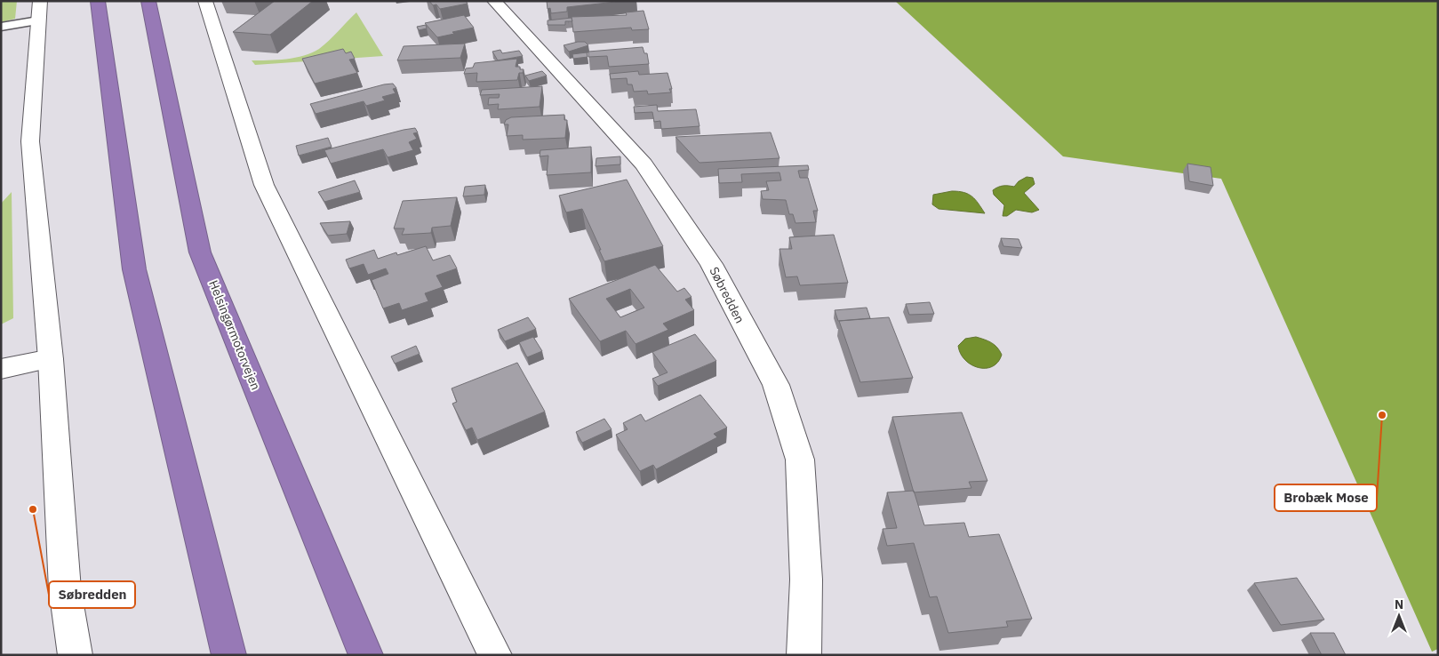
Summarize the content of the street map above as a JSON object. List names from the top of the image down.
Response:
{
  "streets": {
    "highway": ["Helsingørmotorvejen"],
    "street": ["Søbredden"]
  },
  "places": ["Brobæk Mose", "Søbredden"],
  "north": "top"
}
